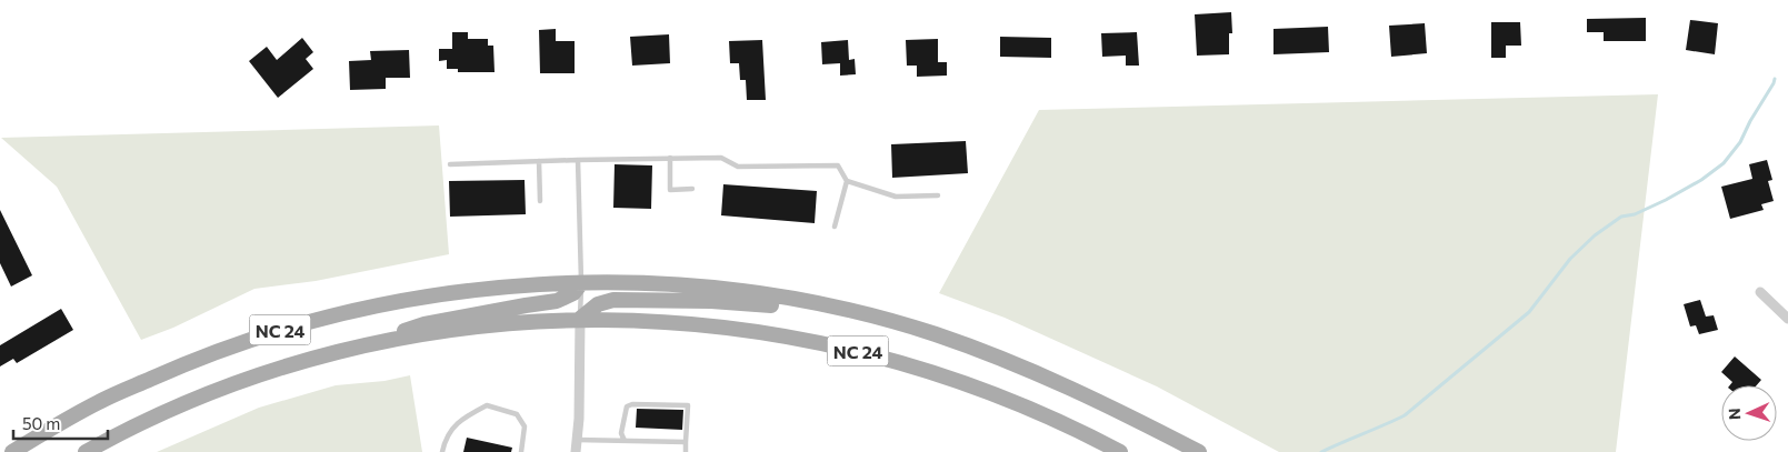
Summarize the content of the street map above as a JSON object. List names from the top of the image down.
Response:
{
  "streets": {
    "main road": ["NC 24"]
  },
  "scale_bar": "50 m",
  "north": "left"
}
